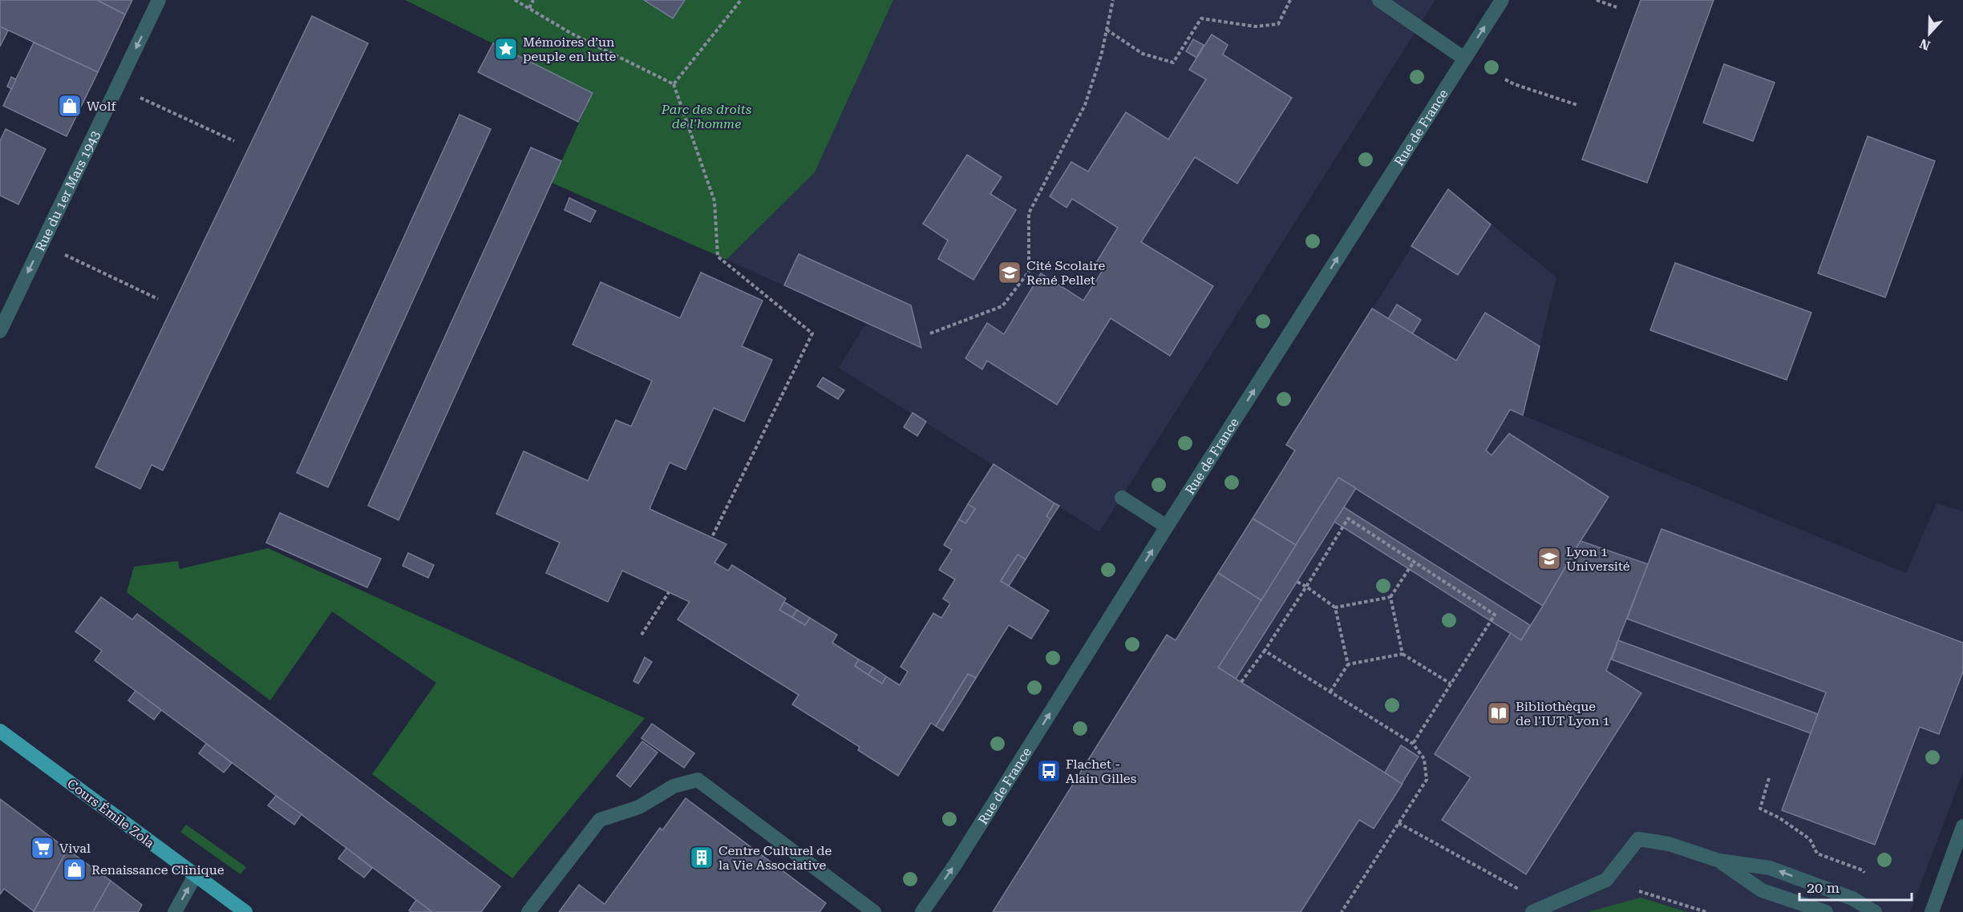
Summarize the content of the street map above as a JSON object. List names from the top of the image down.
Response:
{
  "streets": {
    "main road": ["Cours Émile Zola"],
    "street": ["Rue de France", "Rue du 1er Mars 1943"]
  },
  "one_way": ["Rue de France", "Rue du 1er Mars 1943"],
  "parks": ["Parc des droits de l'homme"],
  "places": {
    "place": ["Mémoires d’un peuple en lutte"],
    "shop": ["Wolf", "Renaissance Clinique"],
    "school or university": ["Cité Scolaire René Pellet", "Lyon 1 Université"],
    "library": ["Bibliothèque de l'IUT Lyon 1"],
    "bus stop": ["Flachet - Alain Gilles"],
    "supermarket": ["Vival"],
    "building": ["Centre Culturel de la Vie Associative"]
  },
  "scale_bar": "20 m",
  "north": "bottom"
}
